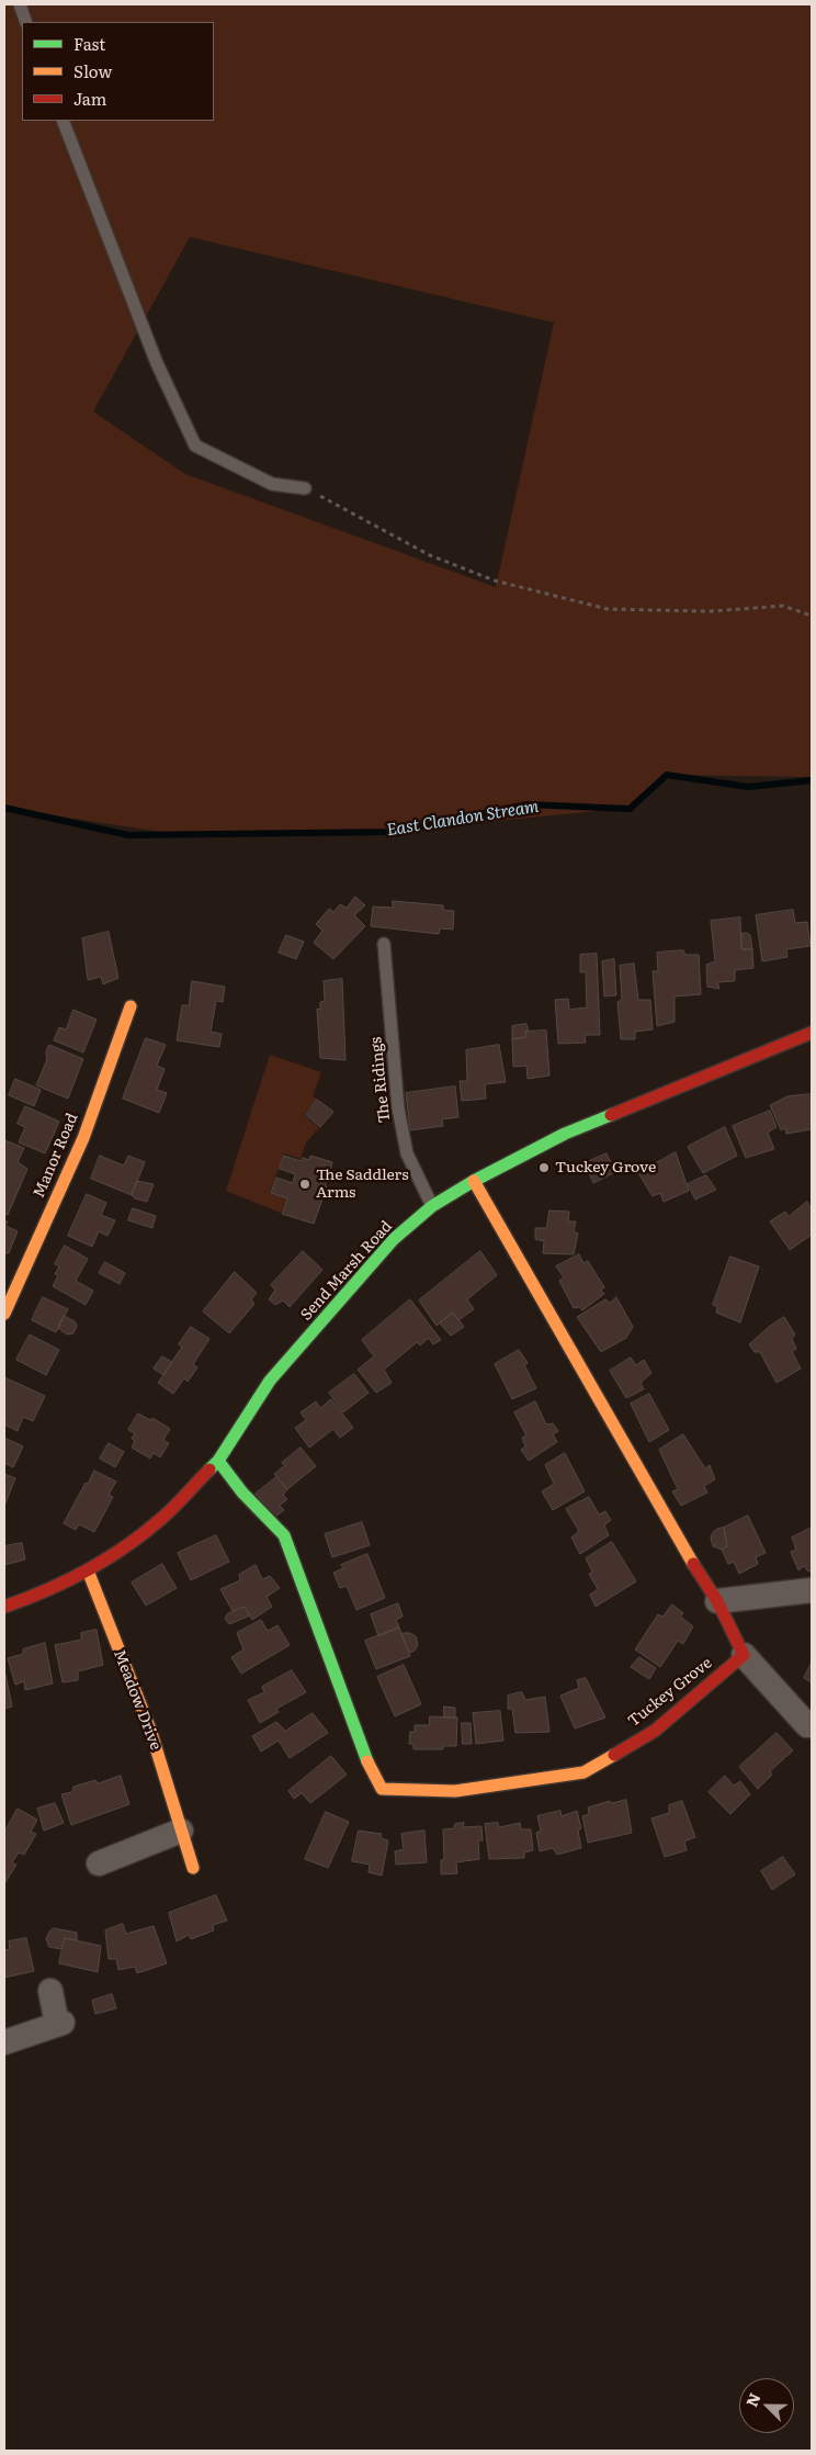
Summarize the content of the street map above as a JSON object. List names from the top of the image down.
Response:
{
  "streets": {
    "street": [
      "Manor Road",
      "Send Marsh Road",
      "Tuckey Grove",
      "Meadow Drive"
    ],
    "lane": ["The Ridings"]
  },
  "crossings": [
    ["The Ridings", "Send Marsh Road"],
    ["Send Marsh Road", "Tuckey Grove"],
    ["Send Marsh Road", "Meadow Drive"]
  ],
  "water": ["East Clandon Stream"],
  "places": ["Tuckey Grove", "The Saddlers Arms"],
  "legend": ["Fast", "Slow", "Jam"],
  "north": "top left"
}
